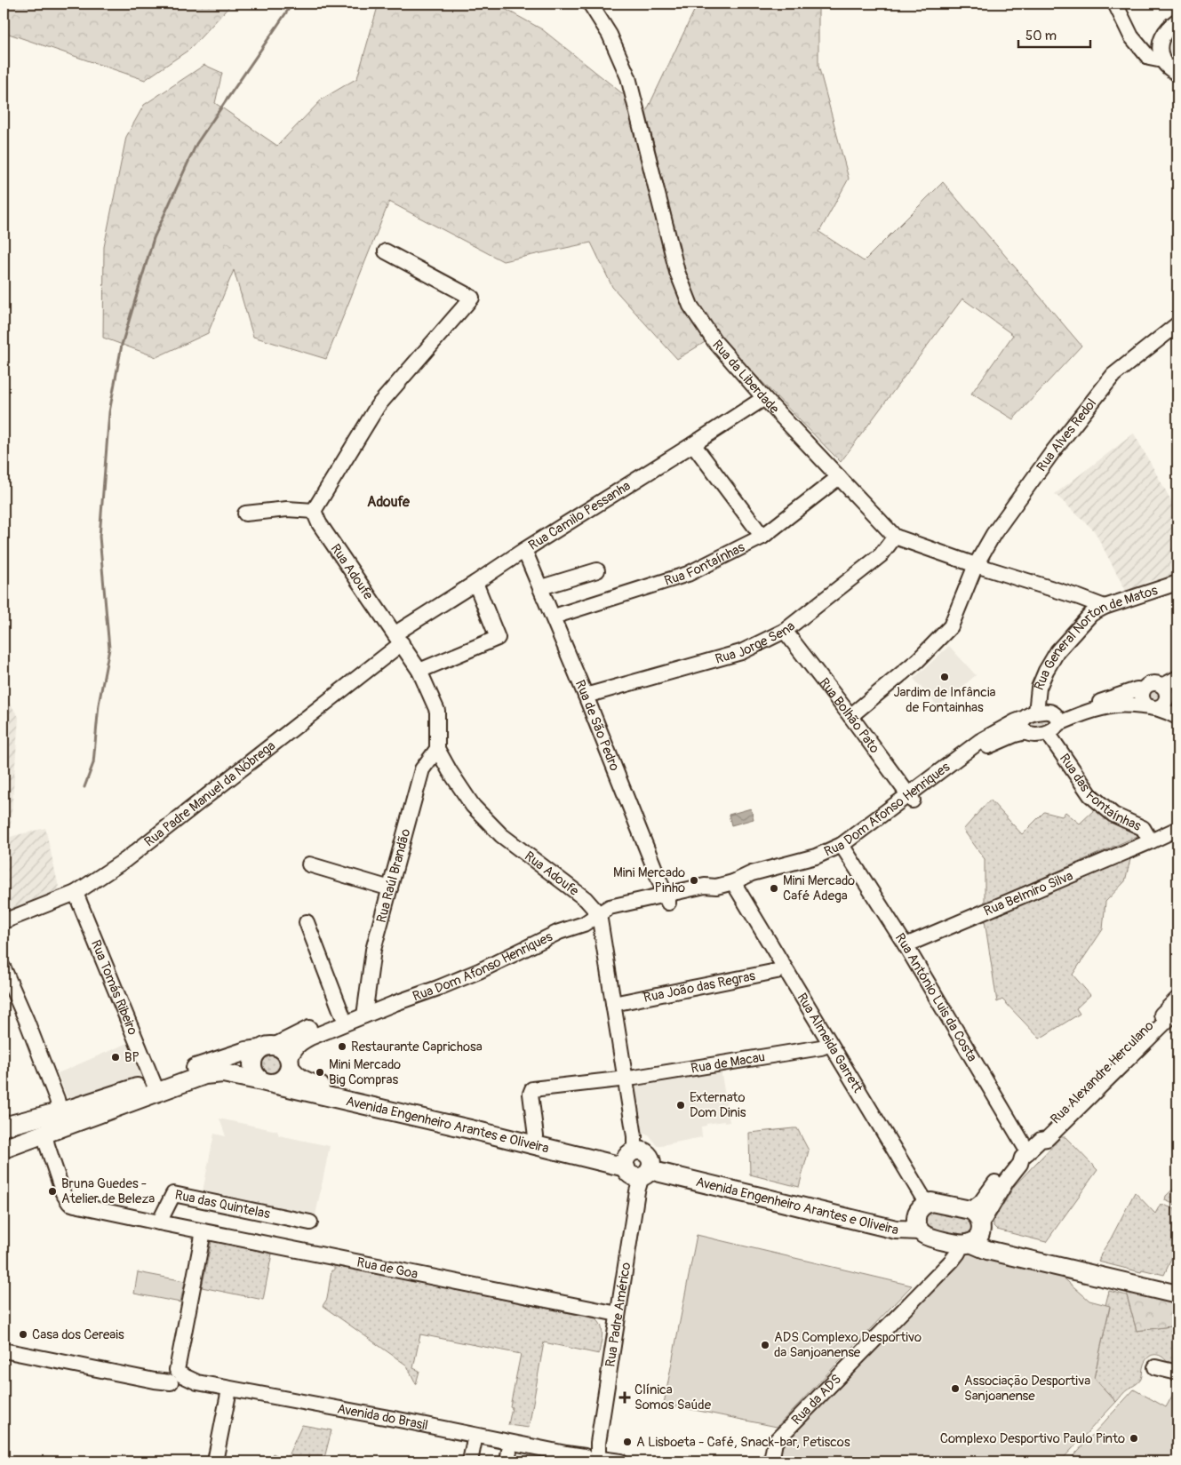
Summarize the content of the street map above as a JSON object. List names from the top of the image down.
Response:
{
  "streets": {
    "main road": ["Rua Dom Afonso Henriques", "Avenida Engenheiro Arantes e Oliveira"],
    "street": [
      "Rua da Liberdade",
      "Rua Alves Redol",
      "Rua Camilo Pessanha",
      "Rua Fontaínhas",
      "Rua Adoufe",
      "Rua Jorge Sena",
      "Rua General Norton de Matos",
      "Rua Bolhão Pato",
      "Rua de São Pedro",
      "Rua das Fontaínhas",
      "Rua Padre Manuel da Nóbrega",
      "Rua Raúl Brandão",
      "Rua Belmiro Silva",
      "Rua Tomás Ribeiro",
      "Rua João das Regras",
      "Rua António Luis da Costa",
      "Rua Almeida Garrett",
      "Rua de Macau",
      "Rua Alexandre Herculano",
      "Rua das Quintelas",
      "Rua de Goa",
      "Rua Padre Américo",
      "Rua da ADS",
      "Avenida do Brasil"
    ]
  },
  "crossings": [
    ["Rua da Liberdade", "Rua Alves Redol"],
    ["Rua da Liberdade", "Rua Camilo Pessanha"],
    ["Rua da Liberdade", "Rua Fontaínhas"],
    ["Rua da Liberdade", "Rua Jorge Sena"],
    ["Rua da Liberdade", "Rua General Norton de Matos"],
    ["Rua Alves Redol", "Rua Bolhão Pato"],
    ["Rua Camilo Pessanha", "Rua Adoufe"],
    ["Rua Camilo Pessanha", "Rua de São Pedro"],
    ["Rua Camilo Pessanha", "Rua Padre Manuel da Nóbrega"],
    ["Rua Fontaínhas", "Rua de São Pedro"],
    ["Rua Adoufe", "Rua Padre Manuel da Nóbrega"],
    ["Rua Adoufe", "Rua Dom Afonso Henriques"],
    ["Rua Adoufe", "Rua Raúl Brandão"],
    ["Rua Adoufe", "Rua Padre Américo"],
    ["Rua Jorge Sena", "Rua Bolhão Pato"],
    ["Rua Jorge Sena", "Rua de São Pedro"],
    ["Rua General Norton de Matos", "Rua Dom Afonso Henriques"],
    ["Rua Bolhão Pato", "Rua Dom Afonso Henriques"],
    ["Rua de São Pedro", "Rua Dom Afonso Henriques"],
    ["Rua das Fontaínhas", "Rua Belmiro Silva"],
    ["Rua Padre Manuel da Nóbrega", "Rua Tomás Ribeiro"],
    ["Rua Dom Afonso Henriques", "Rua Raúl Brandão"],
    ["Rua Dom Afonso Henriques", "Rua Tomás Ribeiro"],
    ["Rua Dom Afonso Henriques", "Rua António Luis da Costa"],
    ["Rua Dom Afonso Henriques", "Rua Almeida Garrett"],
    ["Rua Dom Afonso Henriques", "Avenida Engenheiro Arantes e Oliveira"],
    ["Rua Dom Afonso Henriques", "Rua Padre Américo"],
    ["Rua Belmiro Silva", "Rua António Luis da Costa"],
    ["Rua João das Regras", "Rua Almeida Garrett"],
    ["Rua João das Regras", "Rua Padre Américo"],
    ["Rua António Luis da Costa", "Rua Alexandre Herculano"],
    ["Rua Almeida Garrett", "Rua de Macau"],
    ["Rua Almeida Garrett", "Avenida Engenheiro Arantes e Oliveira"],
    ["Rua de Macau", "Avenida Engenheiro Arantes e Oliveira"],
    ["Rua de Macau", "Rua Padre Américo"],
    ["Rua Alexandre Herculano", "Avenida Engenheiro Arantes e Oliveira"],
    ["Rua Alexandre Herculano", "Rua da ADS"],
    ["Avenida Engenheiro Arantes e Oliveira", "Rua Padre Américo"],
    ["Avenida Engenheiro Arantes e Oliveira", "Rua da ADS"],
    ["Rua das Quintelas", "Rua de Goa"],
    ["Rua de Goa", "Rua Padre Américo"],
    ["Rua Padre Américo", "Avenida do Brasil"]
  ],
  "districts": ["Adoufe"],
  "places": {
    "other": [
      "Jardim de Infância de Fontainhas",
      "Mini Mercado Pinho",
      "Mini Mercado Café Adega",
      "Restaurante Caprichosa",
      "BP",
      "Mini Mercado Big Compras",
      "Externato Dom Dinis",
      "Bruna Guedes - Atelier de Beleza",
      "Casa dos Cereais",
      "ADS Complexo Desportivo da Sanjoanense",
      "Associação Desportiva Sanjoanense",
      "Complexo Desportivo Paulo Pinto",
      "A Lisboeta - Café, Snack-bar, Petiscos"
    ],
    "health": ["Clínica Somos Saúde"]
  },
  "scale_bar": "50 m"
}
